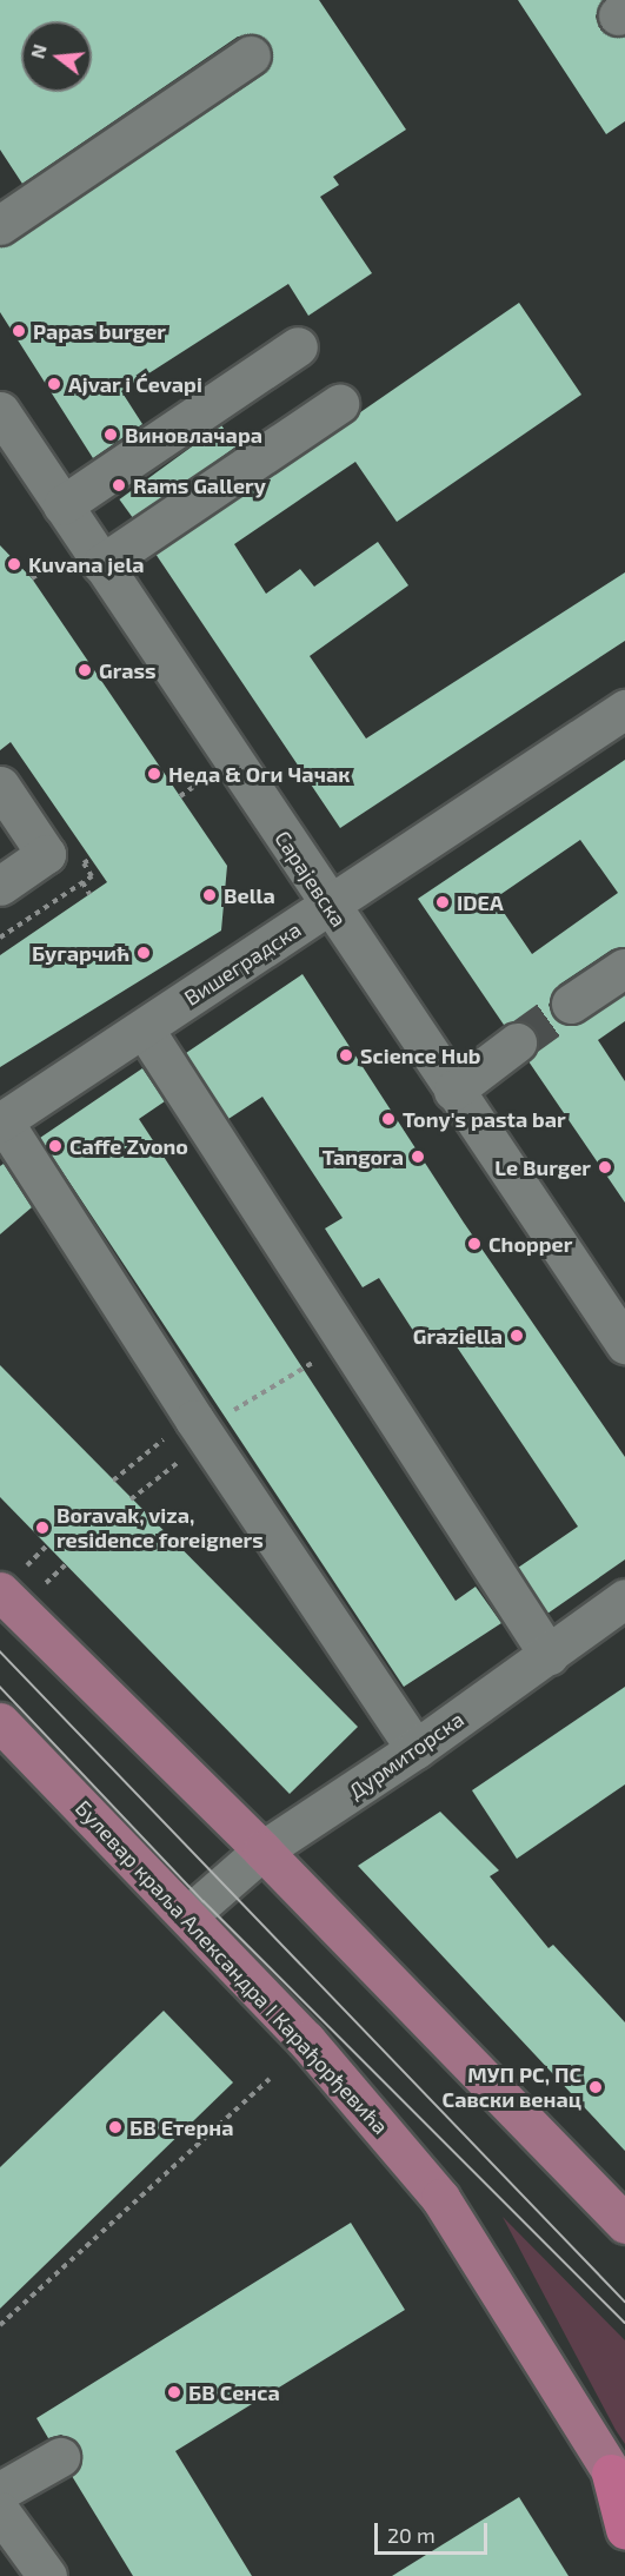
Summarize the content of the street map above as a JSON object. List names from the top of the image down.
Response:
{
  "streets": {
    "main road": ["Булевар краља Александра I Карађорђевића"],
    "street": ["Сарајевска", "Вишеградска", "Дурмиторска"]
  },
  "crossings": [
    ["Сарајевска", "Вишеградска"],
    ["Дурмиторска", "Булевар краља Александра I Карађорђевића"]
  ],
  "places": [
    "Papas burger",
    "Ajvar i Ćevapi",
    "Виновлачара",
    "Rams Gallery",
    "Kuvana jela",
    "Grass",
    "Неда & Оги Чачак",
    "Bella",
    "IDEA",
    "Бугарчић",
    "Science Hub",
    "Tony's pasta bar",
    "Caffe Zvono",
    "Tangora",
    "Le Burger",
    "Chopper",
    "Graziella",
    "Boravak, viza, residence foreigners",
    "МУП РС, ПС Савски венац",
    "БВ Етерна",
    "БВ Сенса"
  ],
  "scale_bar": "20 m",
  "north": "left"
}
